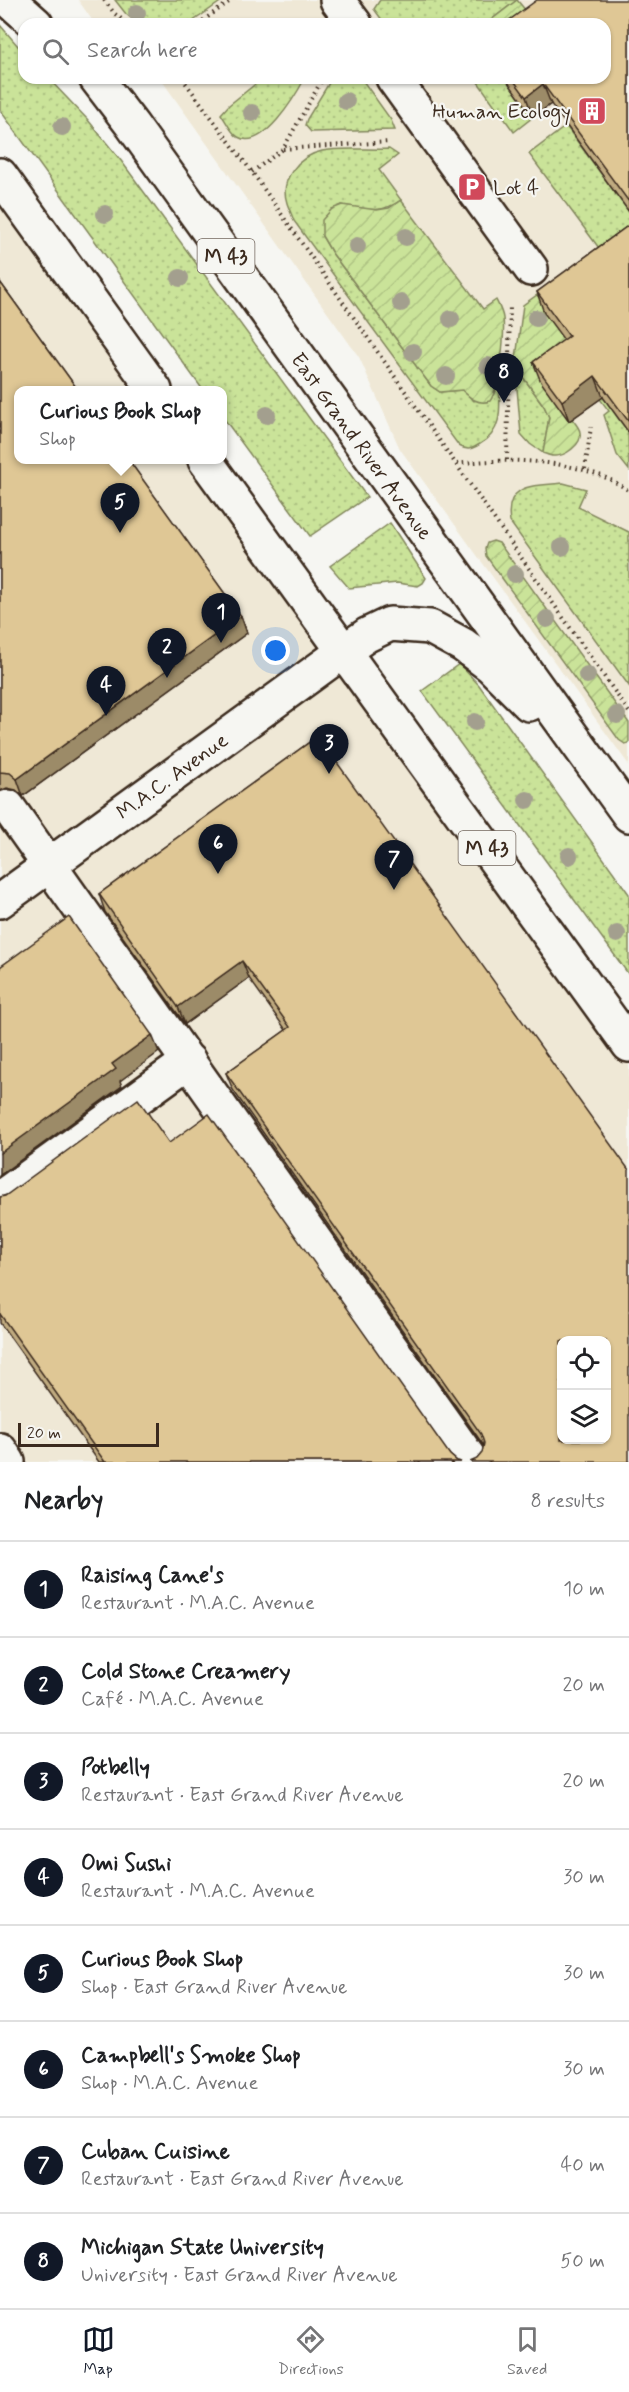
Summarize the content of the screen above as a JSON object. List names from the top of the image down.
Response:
{
  "streets": {
    "main road": ["M 43", "East Grand River Avenue", "M.A.C. Avenue"]
  },
  "crossings": [
    ["M 43", "M.A.C. Avenue"],
    ["East Grand River Avenue", "M.A.C. Avenue"]
  ],
  "places": {
    "building": ["Human Ecology"],
    "parking": ["Lot 4"]
  },
  "scale_bar": "20 m",
  "page": {
    "search": "Search here",
    "pins": [
      "8",
      "5",
      "1",
      "2",
      "4",
      "3",
      "6",
      "7"
    ],
    "popup": ["Curious Book Shop", "Shop"],
    "scale": "20 m",
    "heading": ["Nearby", "8 results"],
    "list": [
      {
        "mark": "1",
        "name": "Raising Cane's",
        "note": "Restaurant · M.A.C. Avenue",
        "value": "10 m"
      },
      {
        "mark": "2",
        "name": "Cold Stone Creamery",
        "note": "Café · M.A.C. Avenue",
        "value": "20 m"
      },
      {
        "mark": "3",
        "name": "Potbelly",
        "note": "Restaurant · East Grand River Avenue",
        "value": "20 m"
      },
      {
        "mark": "4",
        "name": "Omi Sushi",
        "note": "Restaurant · M.A.C. Avenue",
        "value": "30 m"
      },
      {
        "mark": "5",
        "name": "Curious Book Shop",
        "note": "Shop · East Grand River Avenue",
        "value": "30 m"
      },
      {
        "mark": "6",
        "name": "Campbell's Smoke Shop",
        "note": "Shop · M.A.C. Avenue",
        "value": "30 m"
      },
      {
        "mark": "7",
        "name": "Cuban Cuisine",
        "note": "Restaurant · East Grand River Avenue",
        "value": "40 m"
      },
      {
        "mark": "8",
        "name": "Michigan State University",
        "note": "University · East Grand River Avenue",
        "value": "50 m"
      }
    ],
    "nav": ["Map", "Directions", "Saved"]
  }
}
